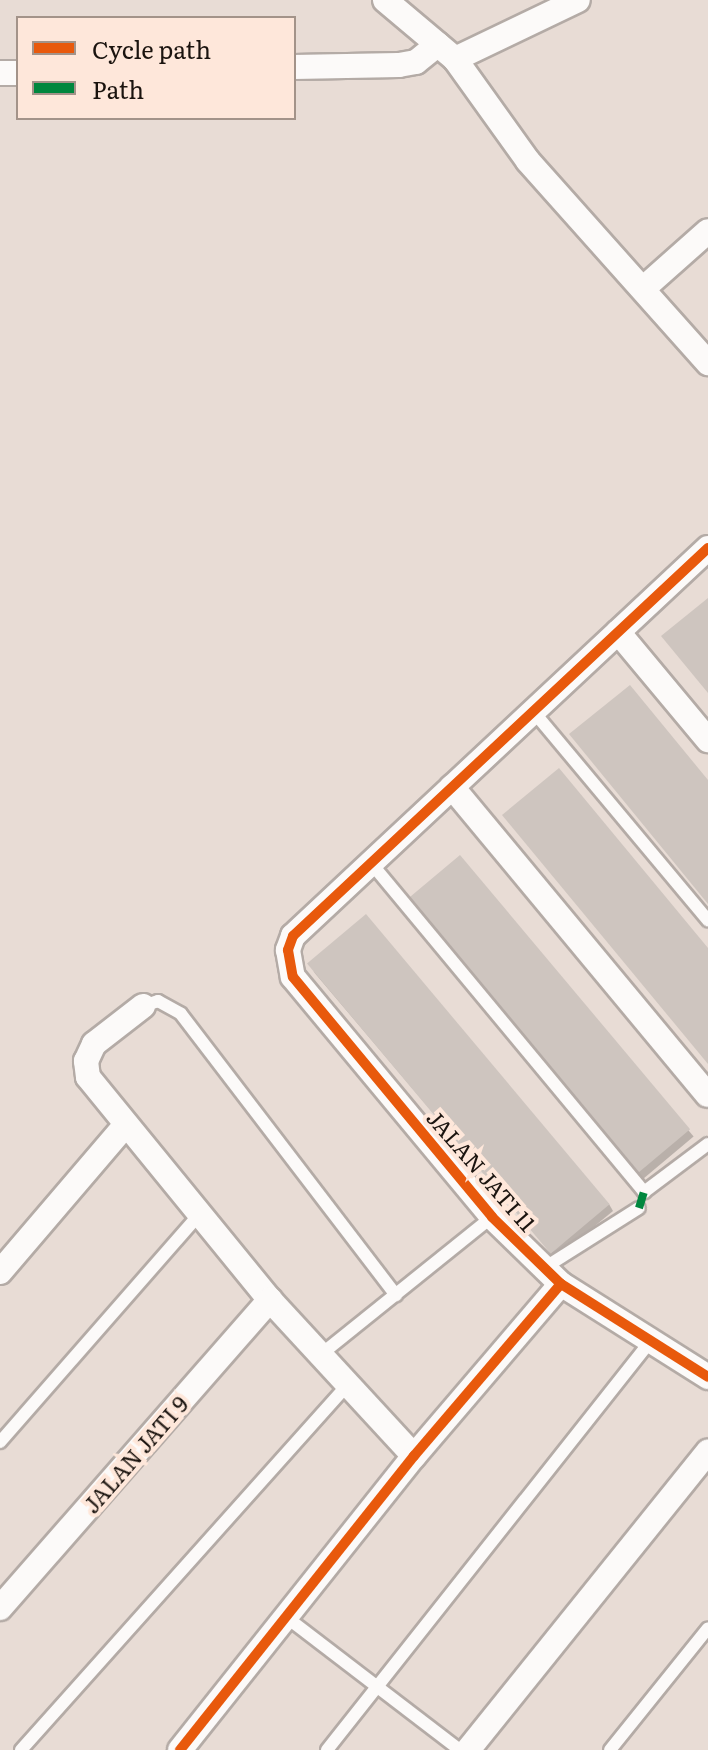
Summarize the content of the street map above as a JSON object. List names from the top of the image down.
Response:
{
  "streets": {
    "street": ["JALAN JATI 11", "JALAN JATI 9"]
  },
  "legend": ["Cycle path", "Path"]
}
